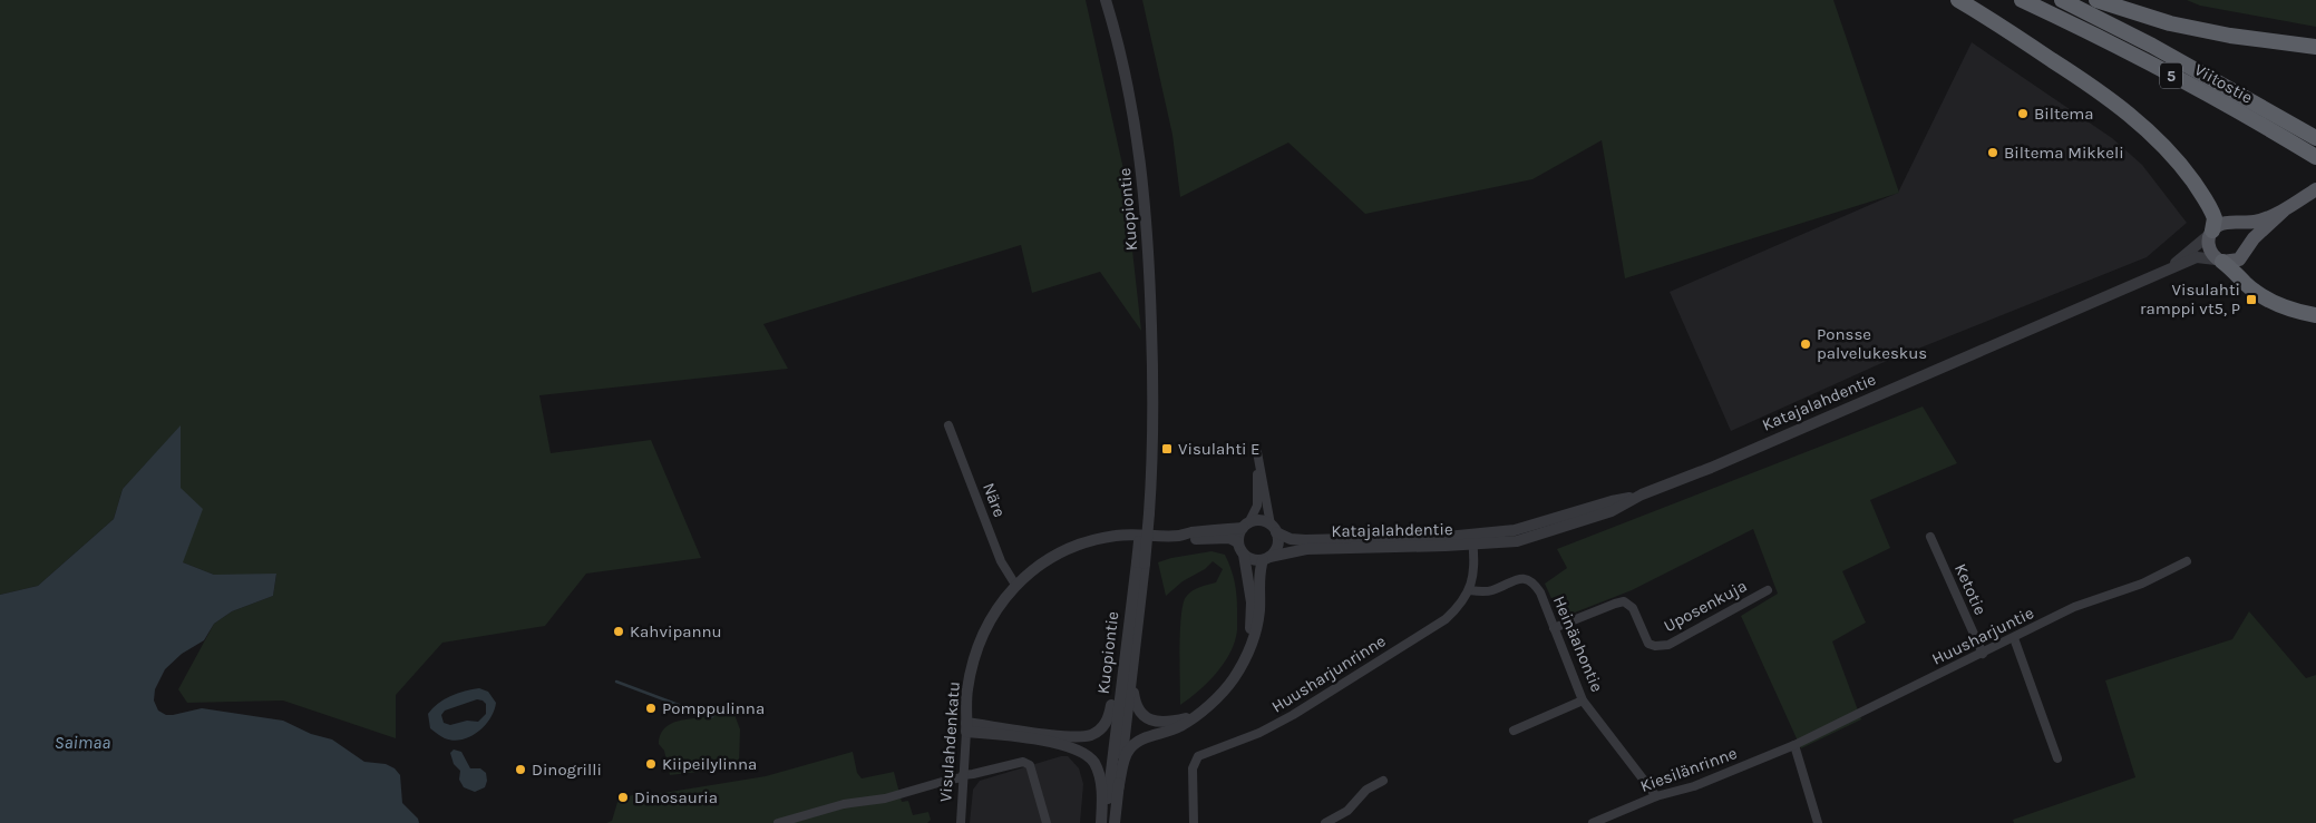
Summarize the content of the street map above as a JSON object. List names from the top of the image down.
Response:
{
  "streets": {
    "highway": ["5", "Viitostie"],
    "street": [
      "Kuopiontie",
      "Katajalahdentie",
      "Näre",
      "Ketotie",
      "Uposenkuja",
      "Huusharjuntie",
      "Heinäahontie",
      "Huusharjunrinne",
      "Visulahdenkatu",
      "Kiesilänrinne"
    ]
  },
  "crossings": [
    ["Katajalahdentie", "Visulahdenkatu"],
    ["Näre", "Visulahdenkatu"],
    ["Ketotie", "Huusharjuntie"],
    ["Uposenkuja", "Heinäahontie"],
    ["Huusharjuntie", "Kiesilänrinne"],
    ["Heinäahontie", "Huusharjunrinne"],
    ["Heinäahontie", "Kiesilänrinne"]
  ],
  "water": ["Saimaa"],
  "places": {
    "other": [
      "Biltema",
      "Biltema Mikkeli",
      "Ponsse palvelukeskus",
      "Kahvipannu",
      "Pomppulinna",
      "Kiipeilylinna",
      "Dinogrilli",
      "Dinosauria"
    ],
    "transit": ["Visulahti ramppi vt5, P", "Visulahti E"]
  }
}
